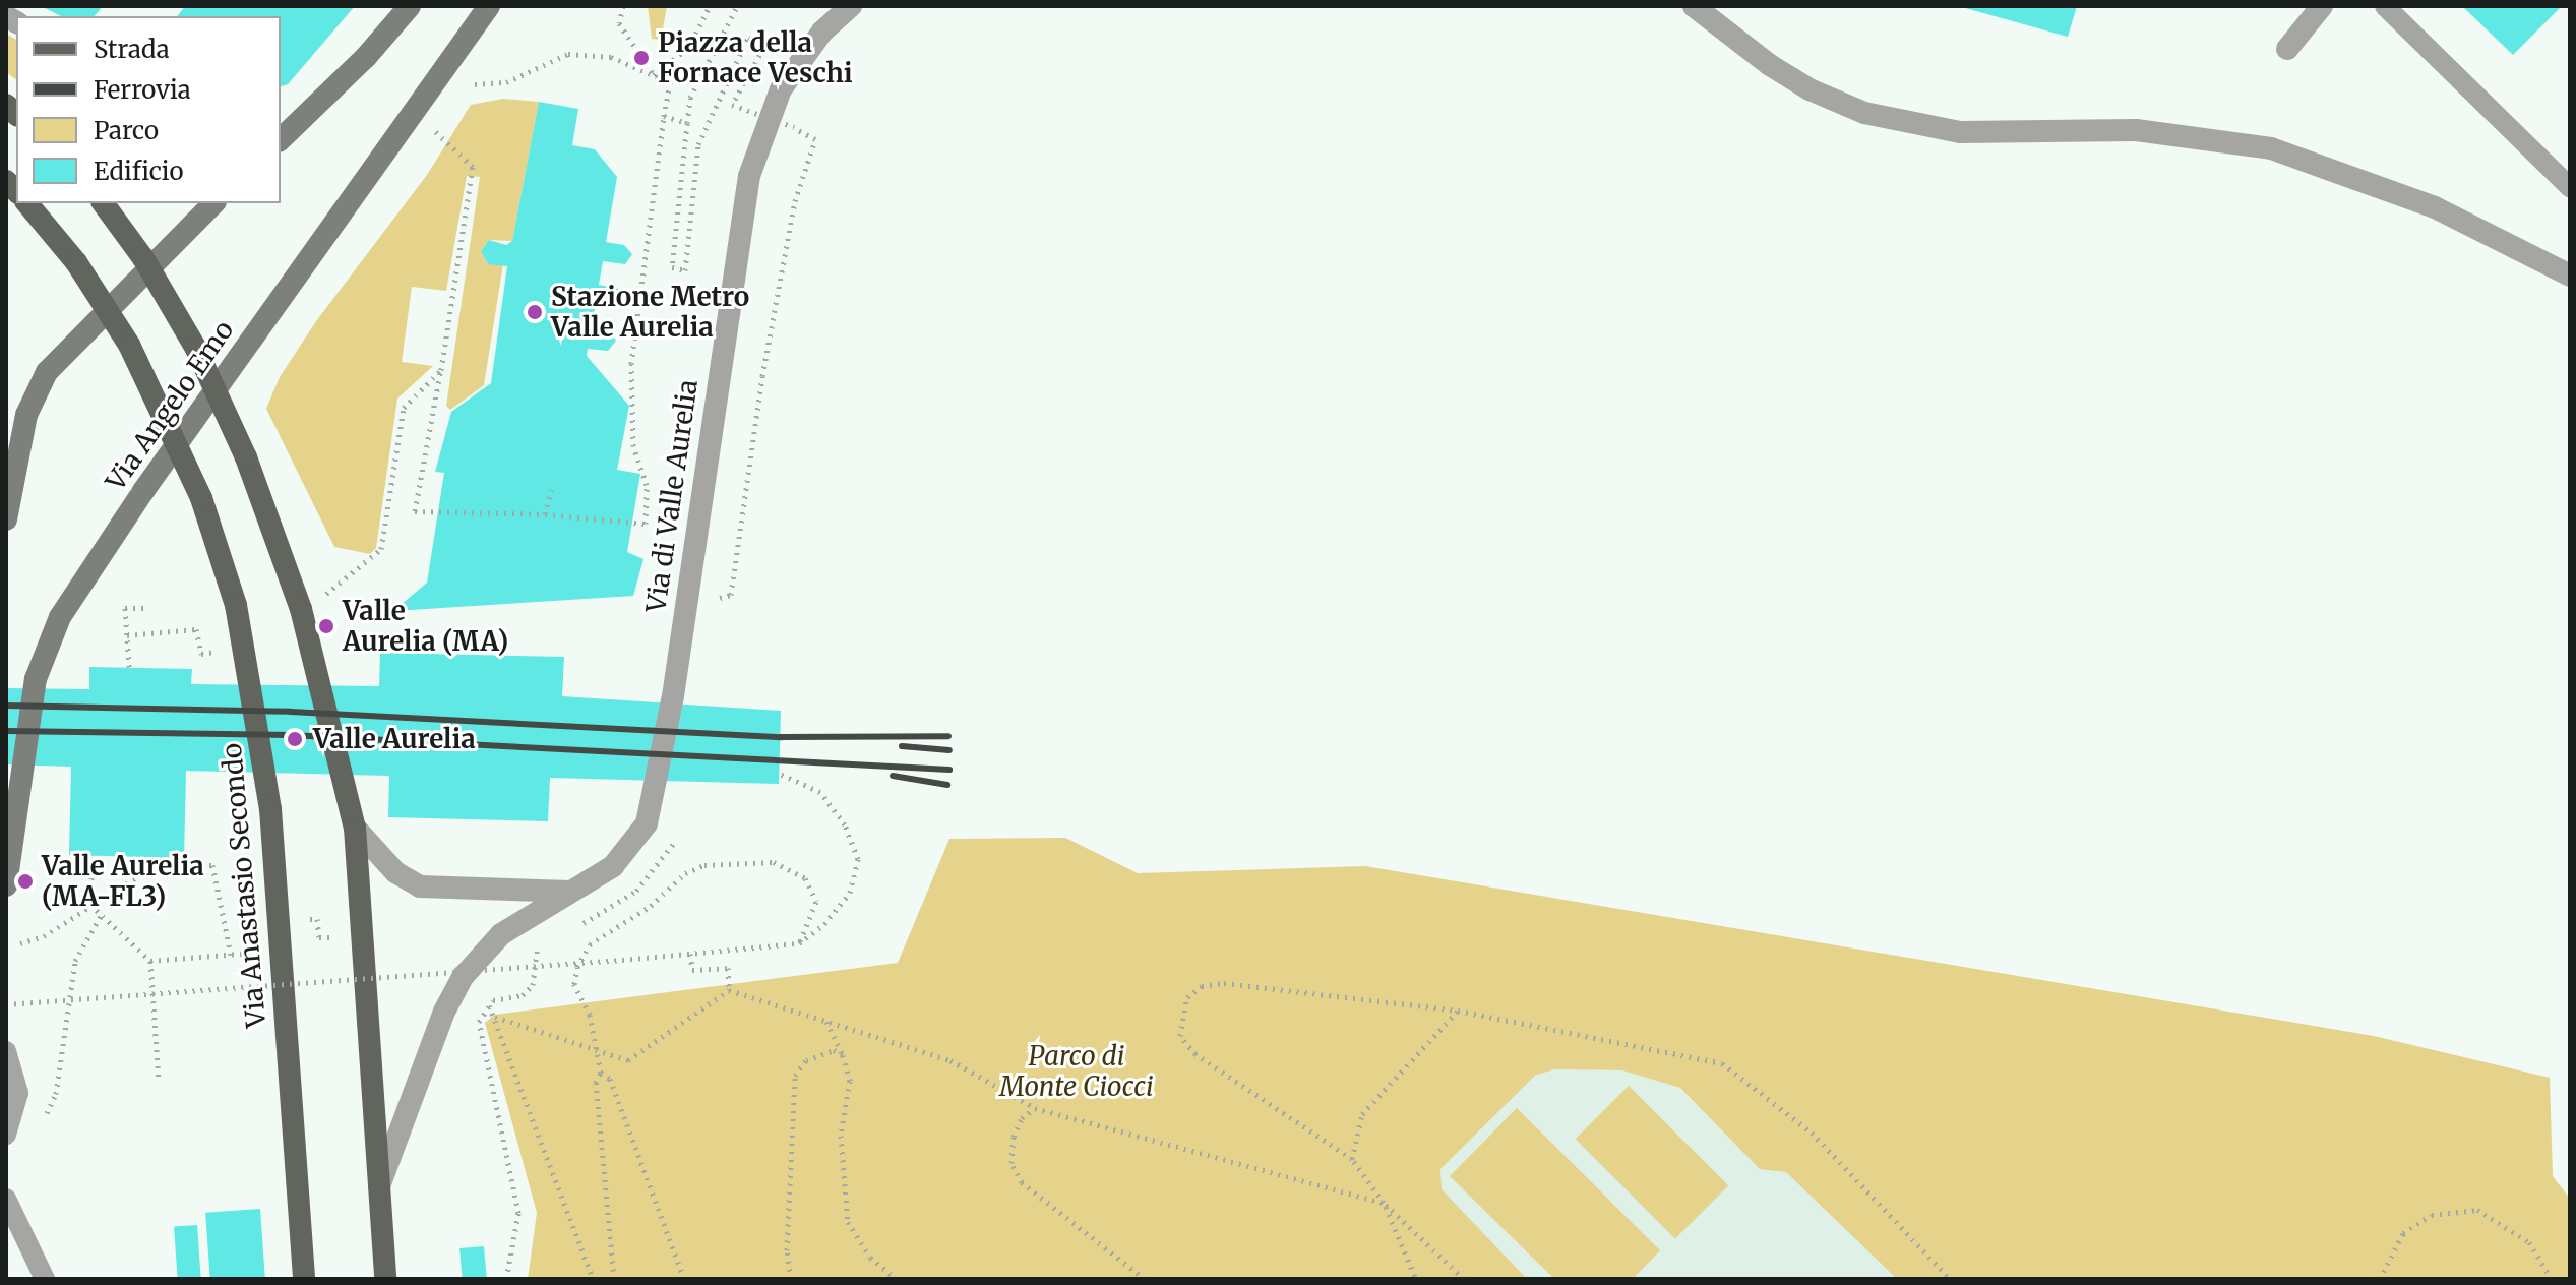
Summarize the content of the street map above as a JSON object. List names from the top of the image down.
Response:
{
  "streets": {
    "main road": ["Via Angelo Emo", "Via Anastasio Secondo"],
    "street": ["Via di Valle Aurelia"]
  },
  "parks": ["Parco di Monte Ciocci"],
  "places": [
    "Piazza della Fornace Veschi",
    "Stazione Metro Valle Aurelia",
    "Valle Aurelia (MA)",
    "Valle Aurelia",
    "Valle Aurelia (MA-FL3)"
  ],
  "legend": [
    "Strada",
    "Ferrovia",
    "Parco",
    "Edificio"
  ]
}
